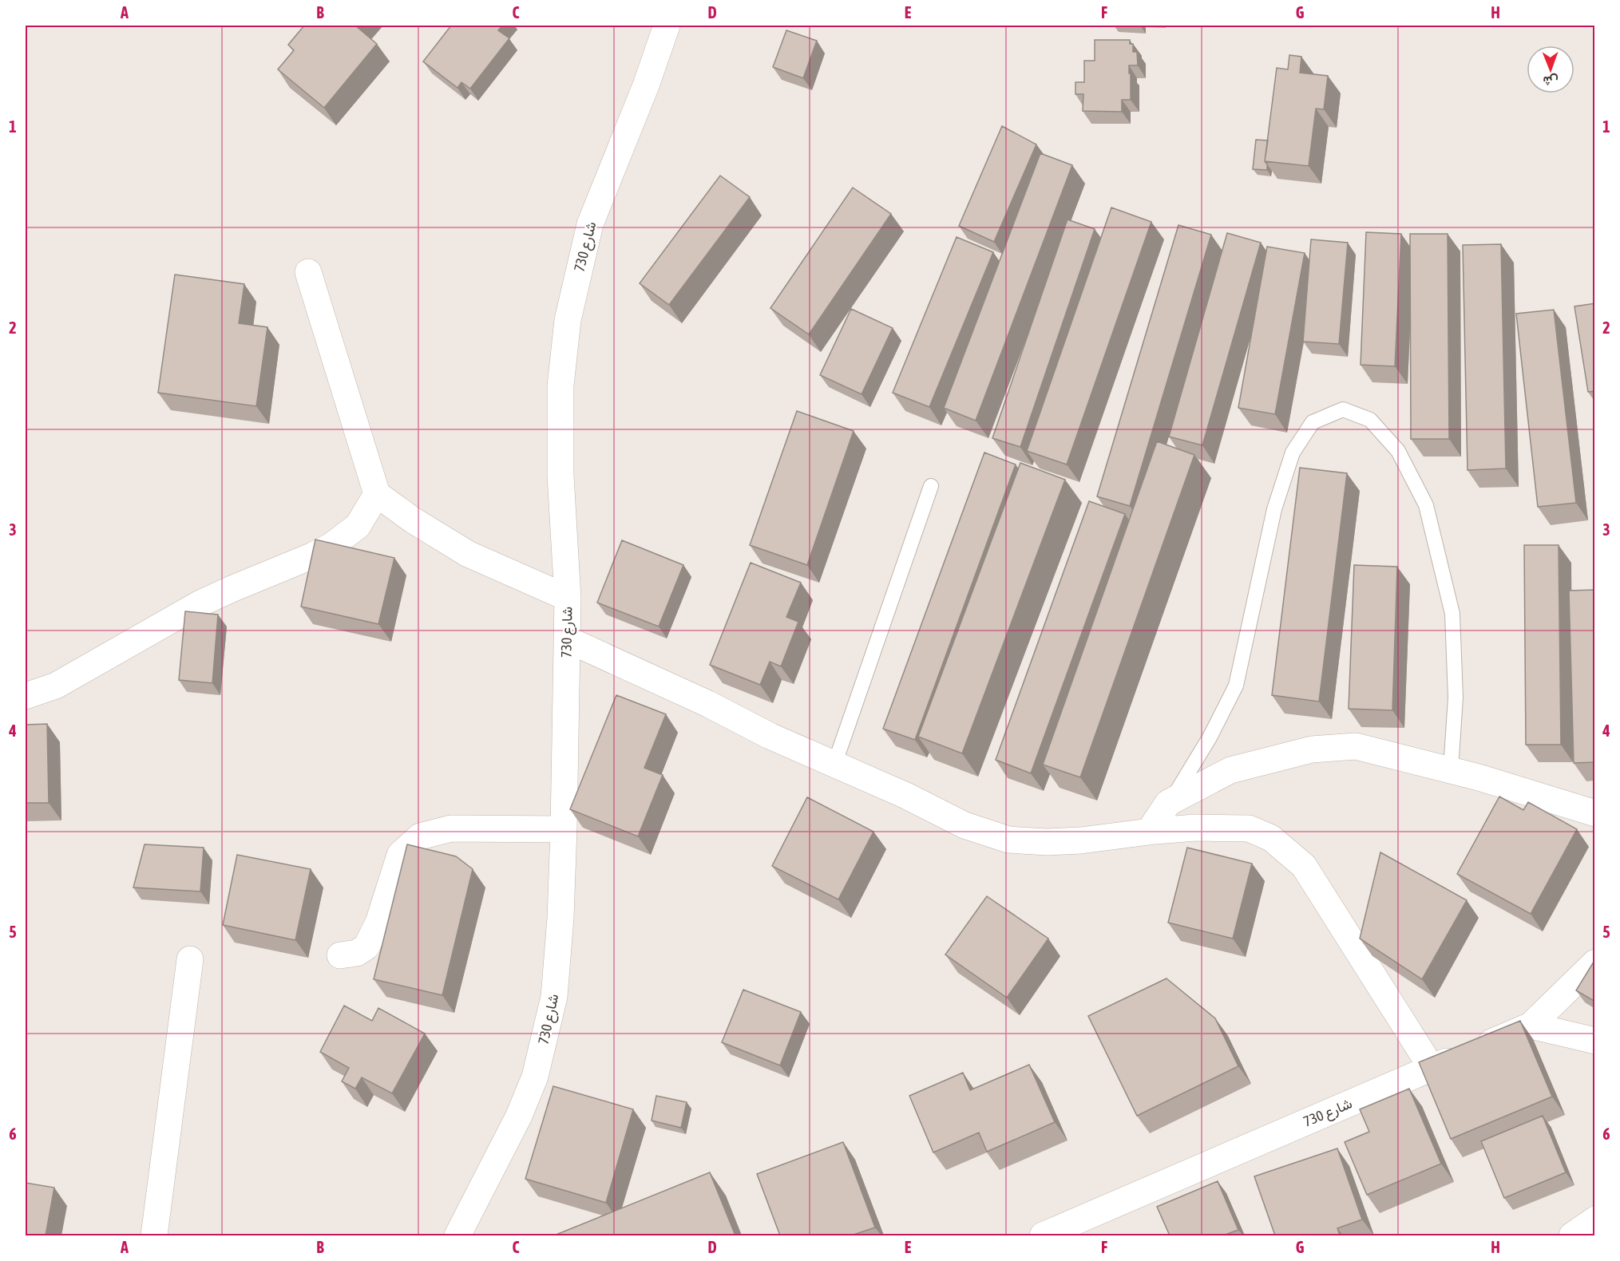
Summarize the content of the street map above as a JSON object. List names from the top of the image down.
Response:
{
  "streets": {
    "street": ["شارع 730"]
  },
  "north": "bottom",
  "grid": {
    "columns": [
      "A",
      "B",
      "C",
      "D",
      "E",
      "F",
      "G",
      "H"
    ],
    "rows": [
      "1",
      "2",
      "3",
      "4",
      "5",
      "6"
    ]
  }
}
